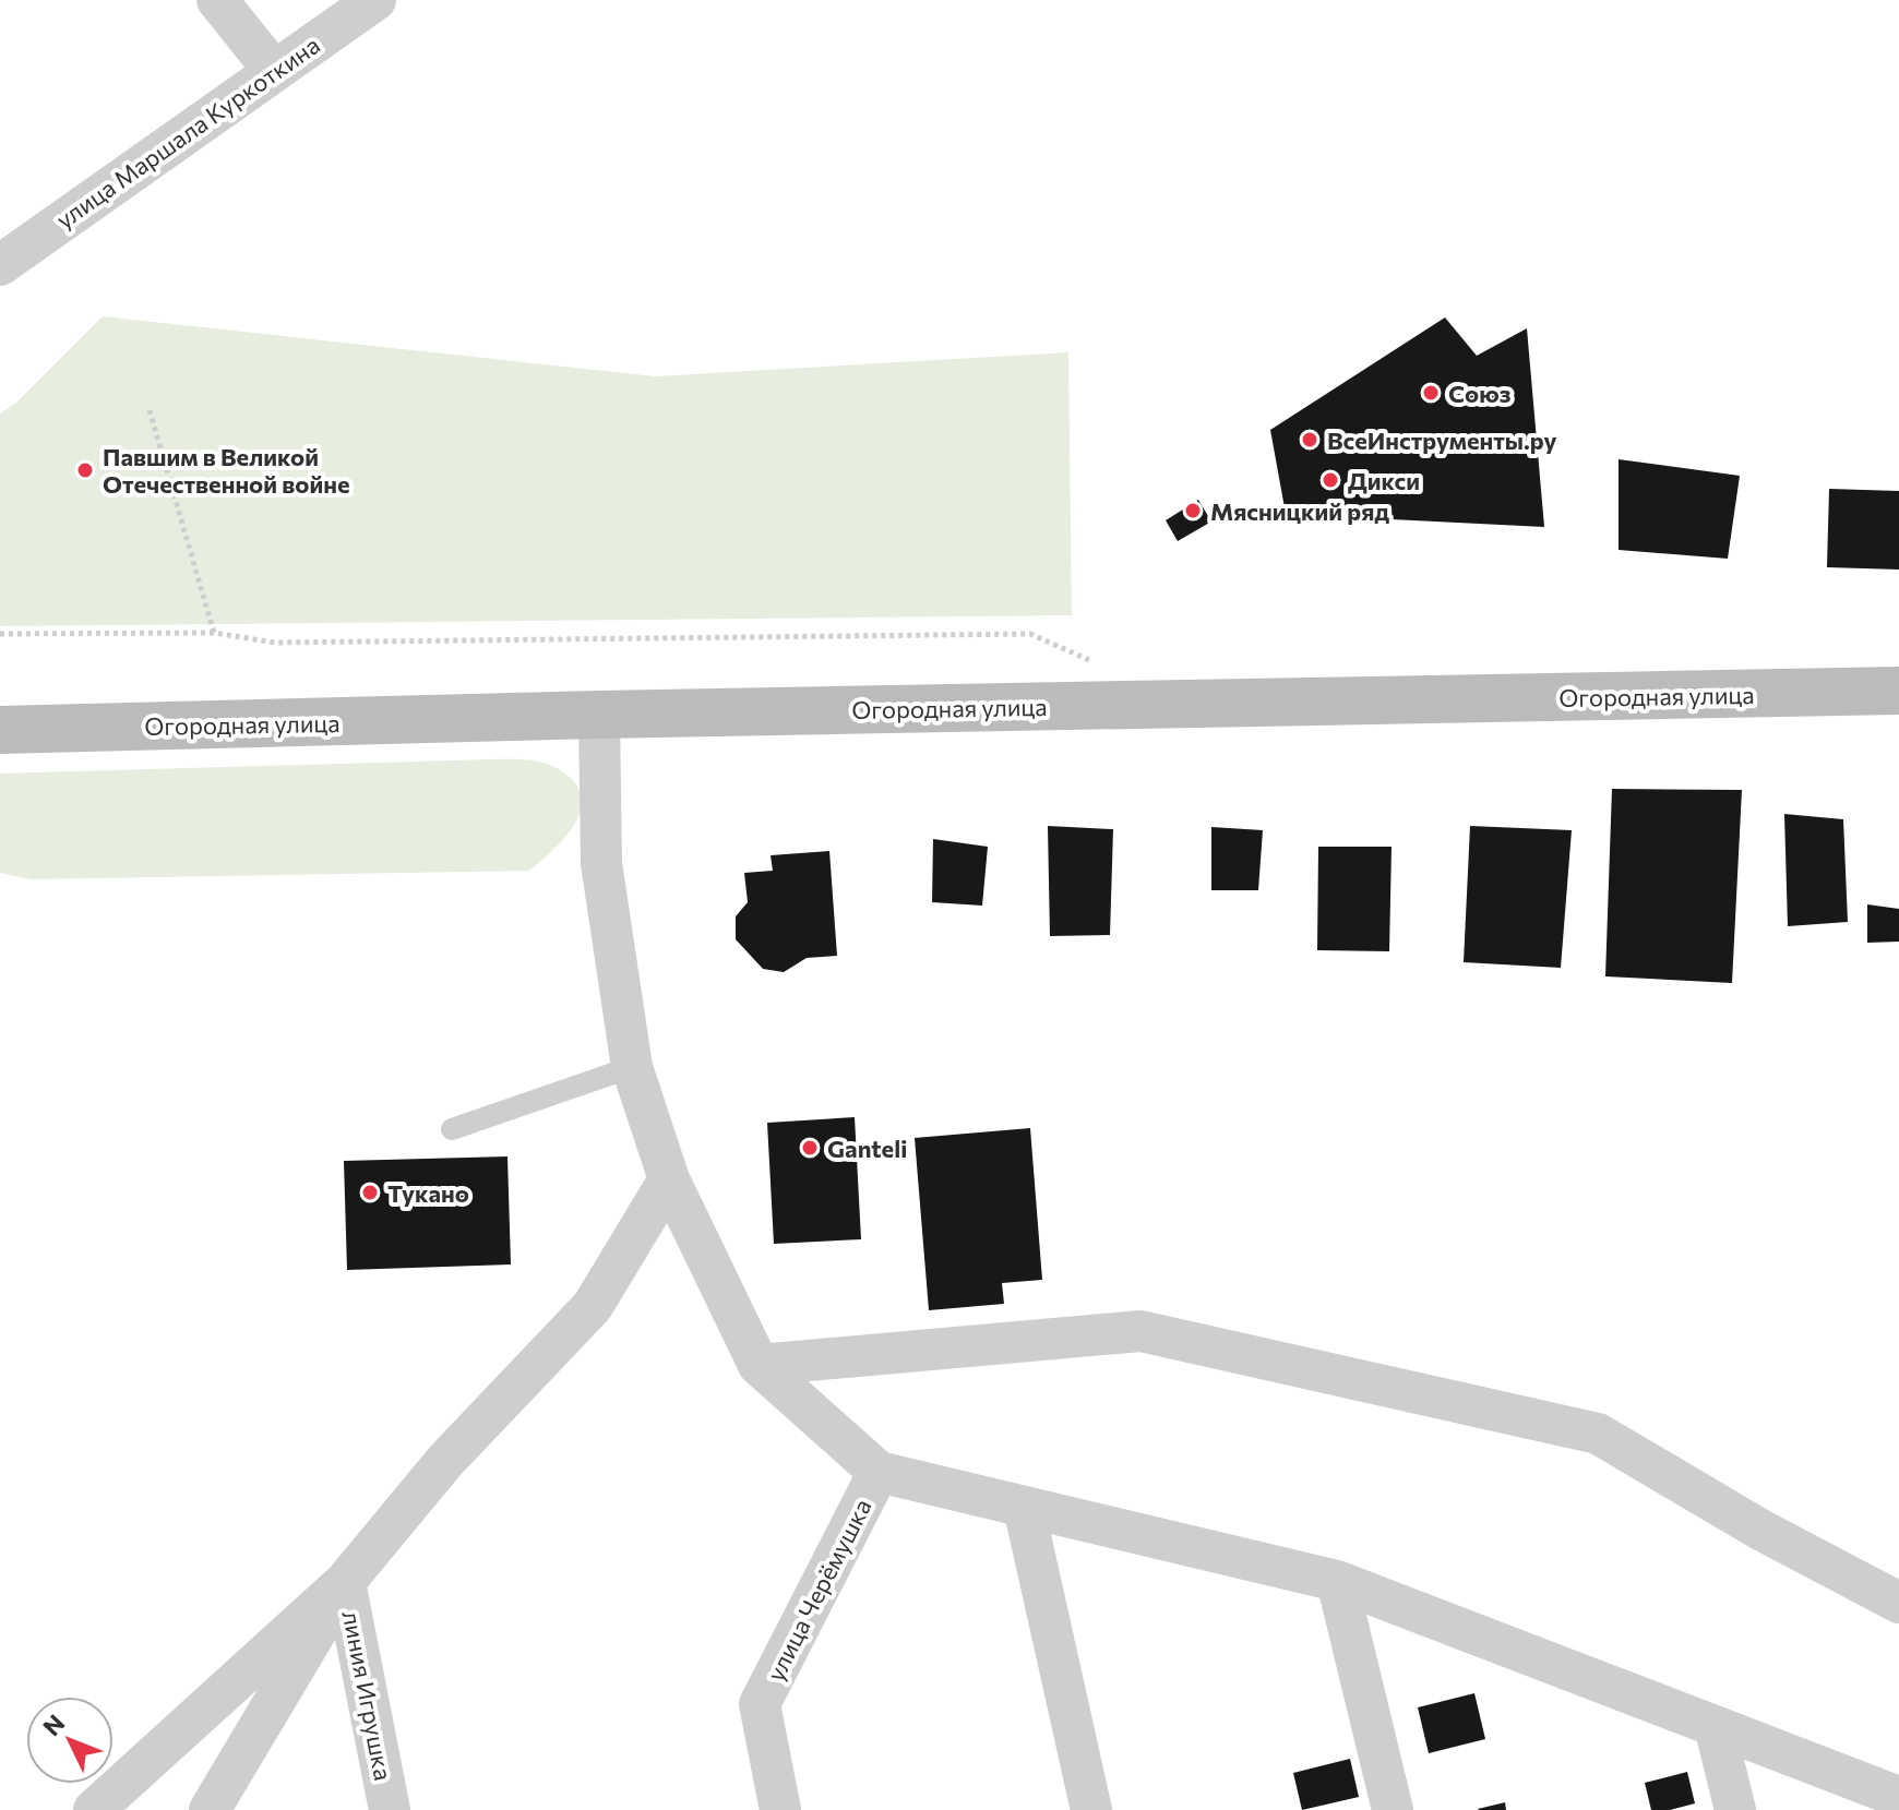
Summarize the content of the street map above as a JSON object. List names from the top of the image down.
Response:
{
  "streets": {
    "main road": ["Огородная улица"],
    "street": ["улица Маршала Куркоткина", "улица Черёмушка", "линия Игрушка"]
  },
  "places": [
    "Союз",
    "ВсеИнструменты.ру",
    "Павшим в Великой Отечественной войне",
    "Дикси",
    "Мясницкий ряд",
    "Ganteli",
    "Тукано"
  ],
  "north": "top left"
}
